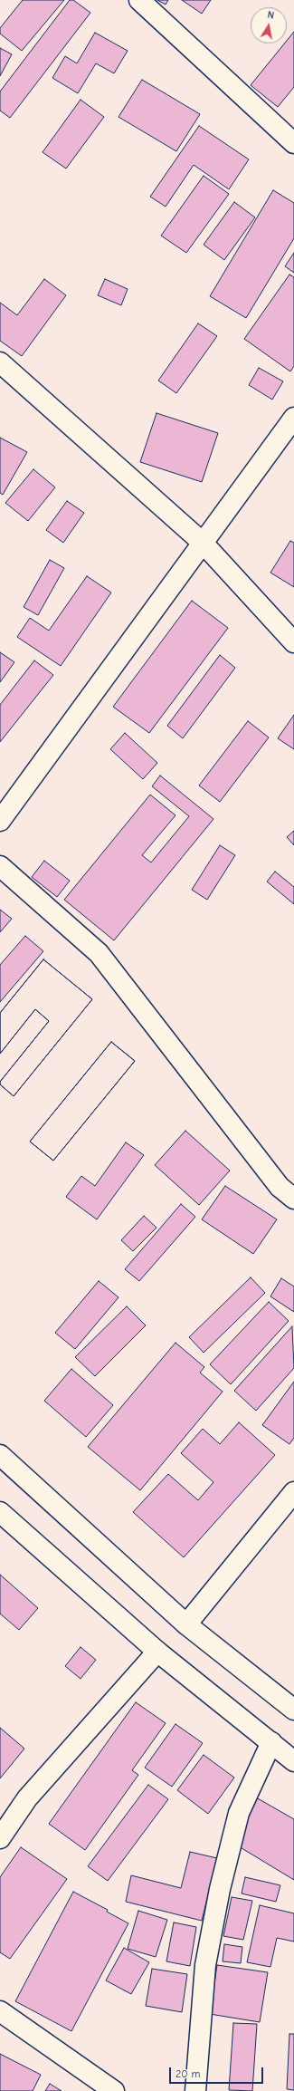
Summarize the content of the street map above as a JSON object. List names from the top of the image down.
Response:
{
  "scale_bar": "20 m",
  "north": "top"
}
